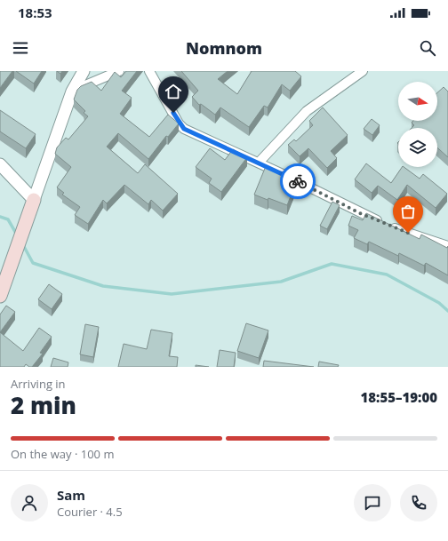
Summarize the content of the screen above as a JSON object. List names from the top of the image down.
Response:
{
  "north": "right",
  "page": {
    "status": "18:53",
    "header": "Nomnom",
    "heading": ["2 min", "Arriving in", "18:55–19:00"],
    "panel": ["Sam", "Courier · 4.5"],
    "bar": "On the way · 100 m"
  }
}
